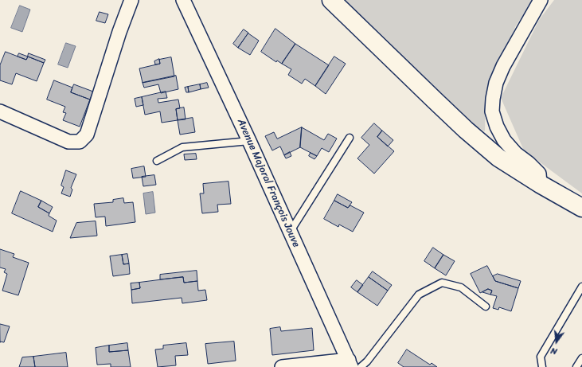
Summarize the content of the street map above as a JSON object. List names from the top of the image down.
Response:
{
  "streets": {
    "street": ["Avenue Majoral François Jouve"]
  },
  "north": "bottom"
}
